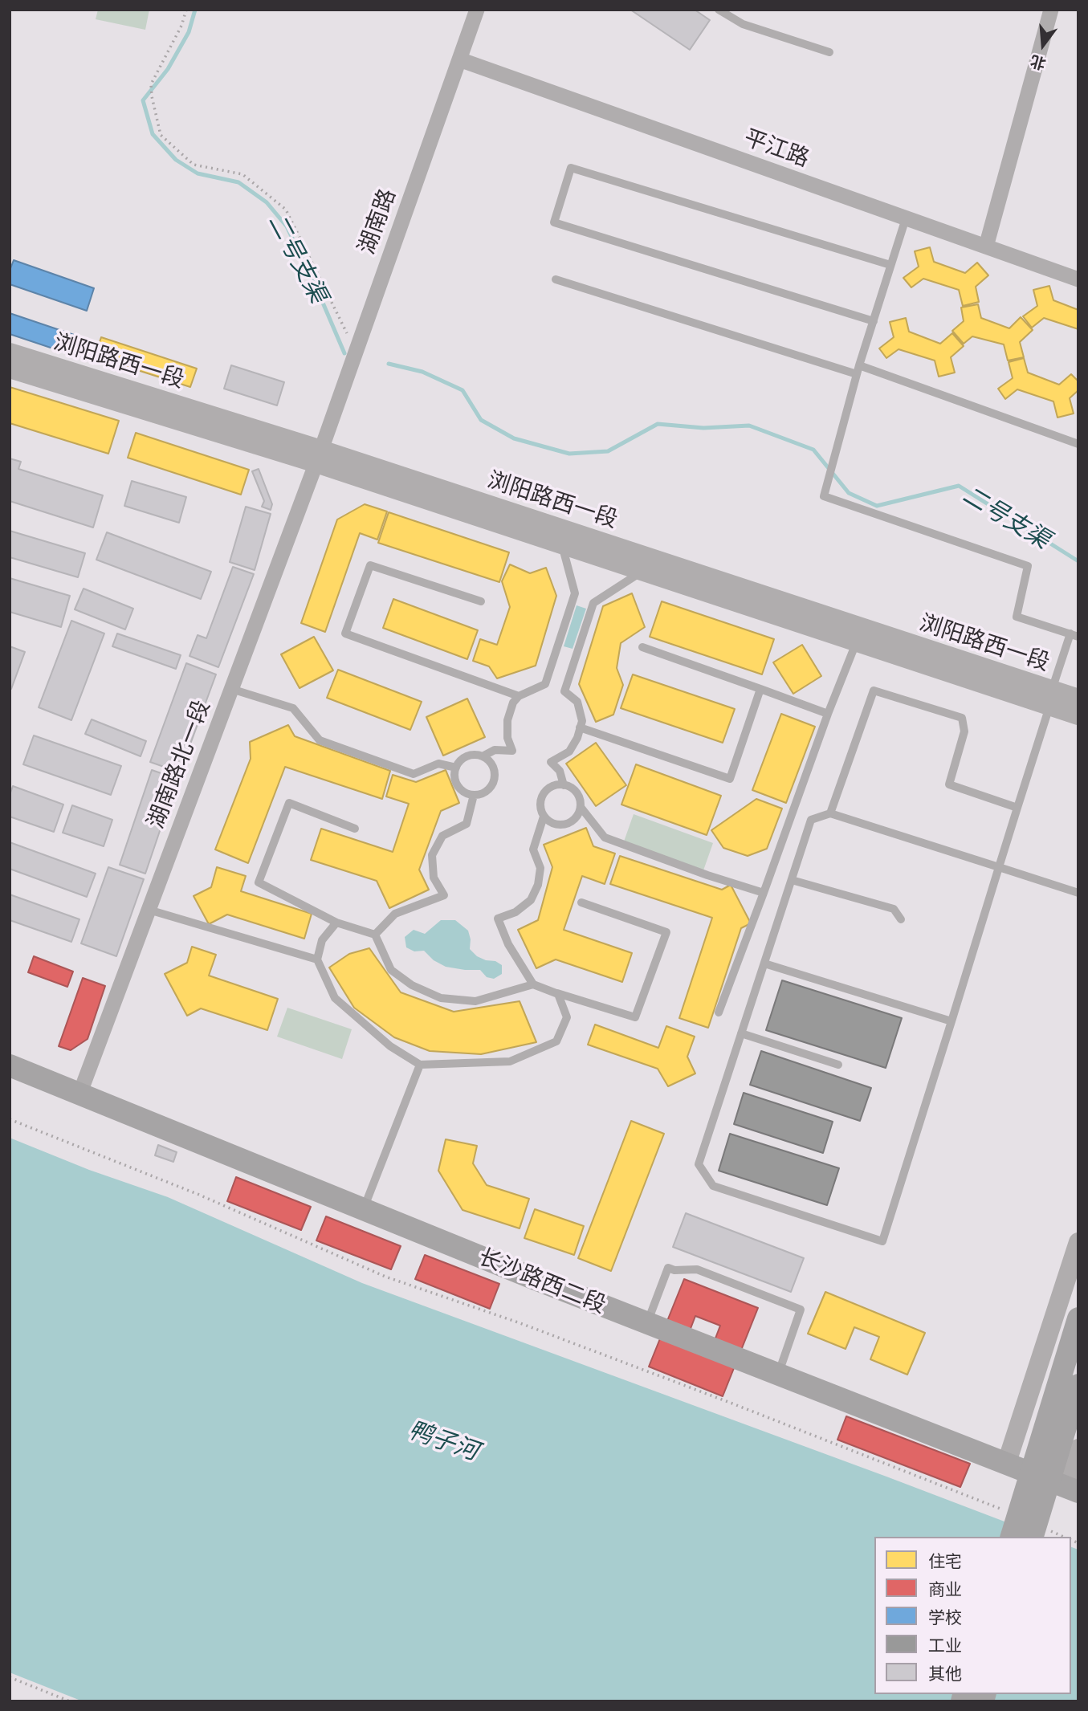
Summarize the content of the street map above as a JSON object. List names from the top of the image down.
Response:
{
  "streets": {
    "main road": ["长沙路西二段"],
    "street": [
      "平江路",
      "湖南路",
      "浏阳路西一段",
      "湖南路北一段"
    ]
  },
  "crossings": [
    ["平江路", "湖南路"],
    ["湖南路", "浏阳路西一段"],
    ["湖南路", "湖南路北一段"],
    ["浏阳路西一段", "湖南路北一段"],
    ["湖南路北一段", "长沙路西二段"]
  ],
  "water": ["二号支渠", "鸭子河"],
  "legend": [
    "住宅",
    "商业",
    "学校",
    "工业",
    "其他"
  ],
  "north": "bottom"
}
